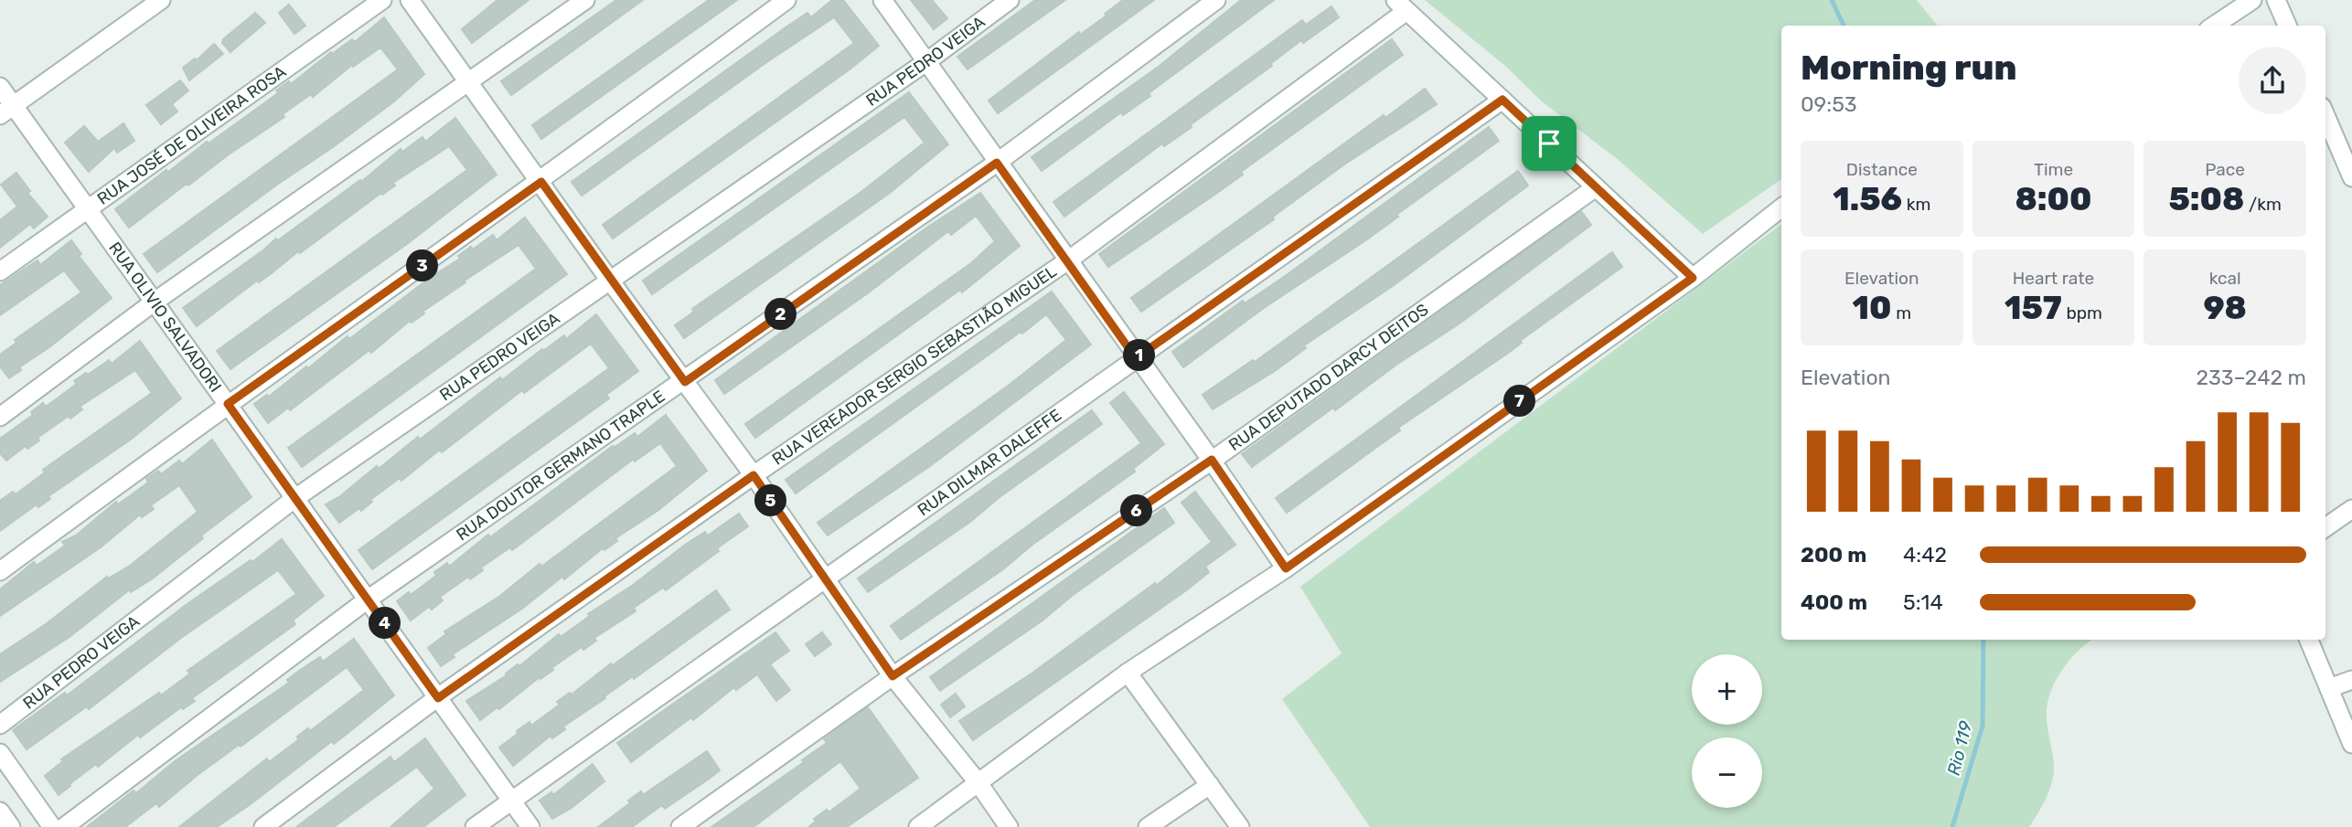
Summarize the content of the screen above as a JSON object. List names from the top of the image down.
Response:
{
  "streets": {
    "street": [
      "RUA PEDRO VEIGA",
      "RUA JOSÉ DE OLIVEIRA ROSA",
      "RUA OLIVIO SALVADORI",
      "RUA VEREADOR SERGIO SEBASTIÃO MIGUEL",
      "RUA DEPUTADO DARCY DEITOS",
      "RUA DILMAR DALEFFE",
      "RUA DOUTOR GERMANO TRAPLE"
    ]
  },
  "crossings": [
    ["RUA PEDRO VEIGA", "RUA OLIVIO SALVADORI"],
    ["RUA JOSÉ DE OLIVEIRA ROSA", "RUA OLIVIO SALVADORI"],
    ["RUA OLIVIO SALVADORI", "RUA VEREADOR SERGIO SEBASTIÃO MIGUEL"],
    ["RUA OLIVIO SALVADORI", "RUA DILMAR DALEFFE"],
    ["RUA OLIVIO SALVADORI", "RUA DOUTOR GERMANO TRAPLE"]
  ],
  "water": ["Rio 119"],
  "page": {
    "heading": ["Morning run", "09:53"],
    "stats": [
      ["Distance", "1.56 km"],
      ["Time", "8:00"],
      ["Pace", "5:08 /km"],
      ["Elevation", "10 m"],
      ["Heart rate", "157 bpm"],
      ["kcal", "98"]
    ],
    "pins": [
      "3",
      "2",
      "1",
      "7",
      "5",
      "6",
      "4"
    ],
    "chart": ["Elevation", "233–242 m"],
    "list": [
      {
        "name": "200 m",
        "note": "4:42"
      },
      {
        "name": "400 m",
        "note": "5:14"
      }
    ],
    "map_buttons": ["+", "−"]
  }
}
